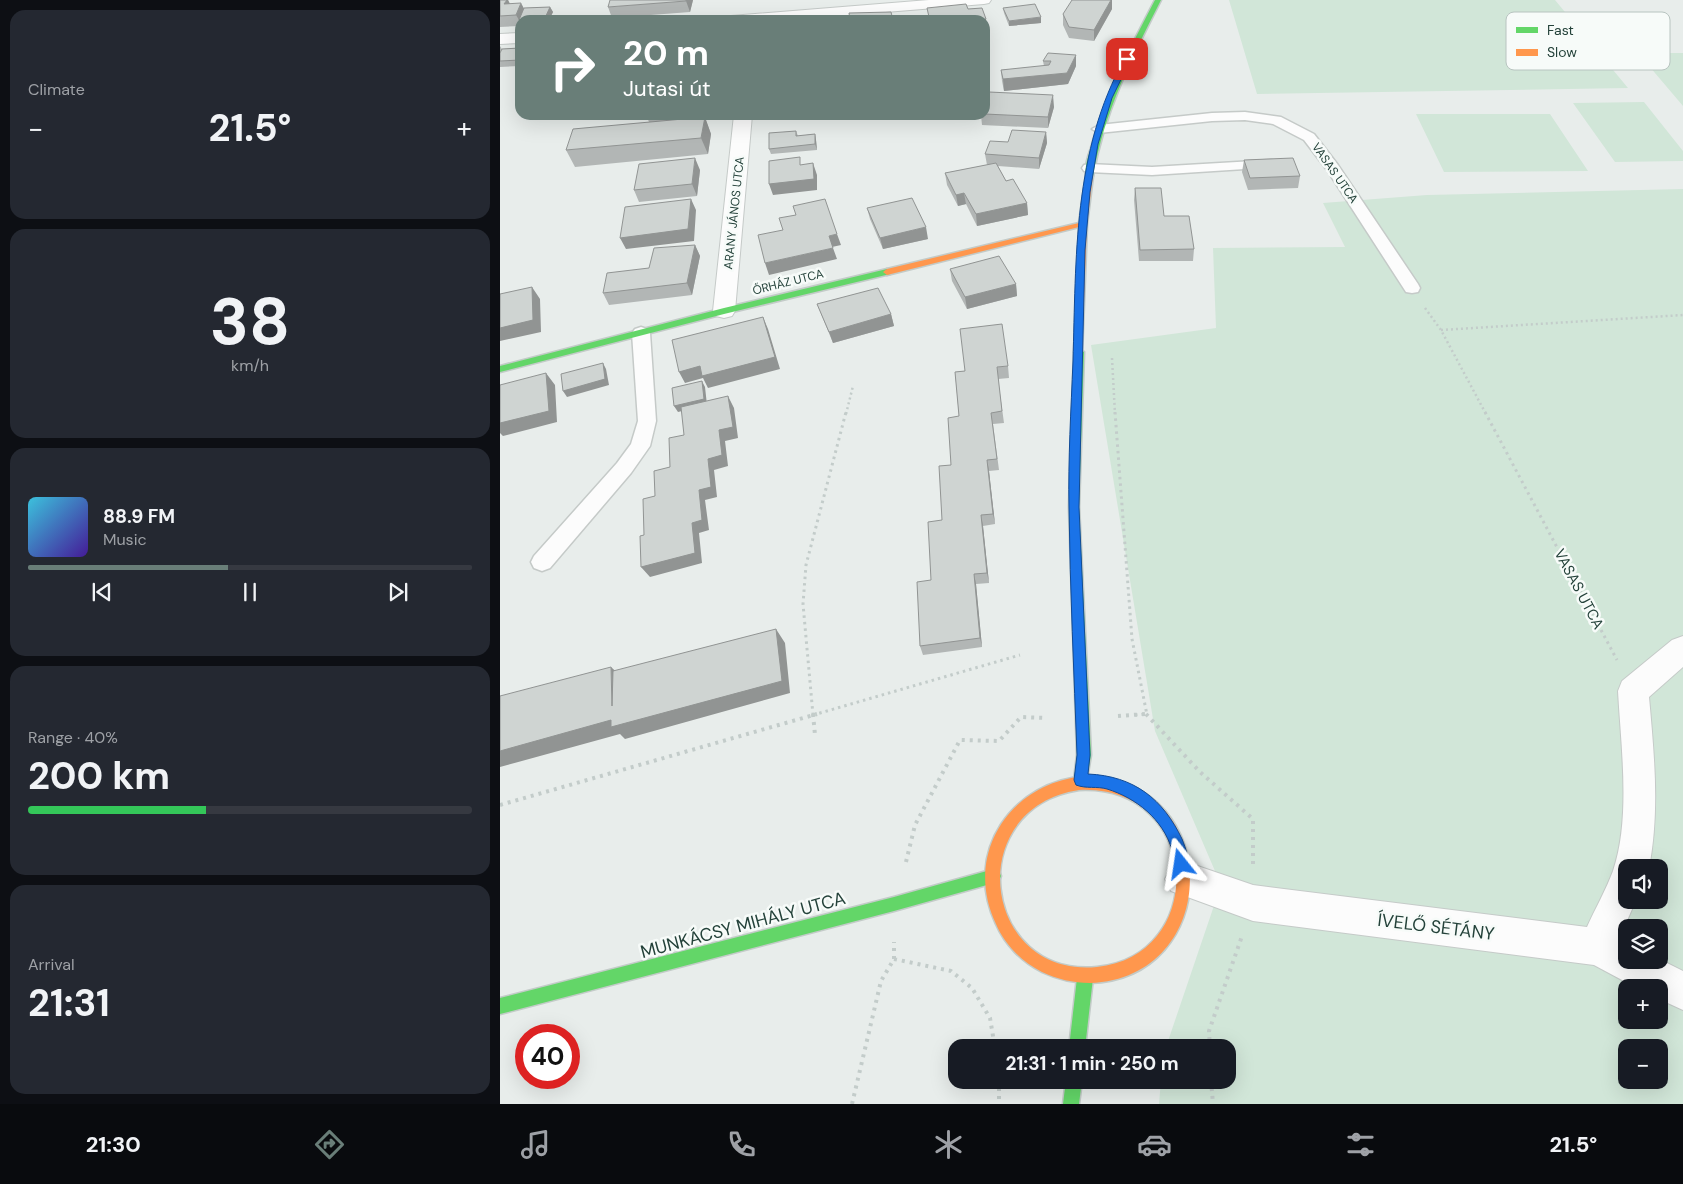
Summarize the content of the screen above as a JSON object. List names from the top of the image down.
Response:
{
  "streets": {
    "street": [
      "ARANY JÁNOS UTCA",
      "ŐRHÁZ UTCA",
      "MUNKÁCSY MIHÁLY UTCA",
      "ÍVELŐ SÉTÁNY"
    ],
    "lane": ["VASAS UTCA"]
  },
  "crossings": [
    ["ARANY JÁNOS UTCA", "ŐRHÁZ UTCA"]
  ],
  "legend": ["Fast", "Slow"],
  "page": {
    "tile": [
      "Climate",
      ["38", "km/h"],
      ["Range · 40%", "200 km"],
      ["Arrival", "21:31"]
    ],
    "turn": ["20 m", "Jutasi út"],
    "heat": ["−", "21.5°", "+"],
    "song": ["88.9 FM", "Music"],
    "map_buttons": ["+", "−"],
    "limit": "40",
    "trip": "21:31 · 1 min · 250 m",
    "tabs": ["21:30", "21.5°"]
  }
}
